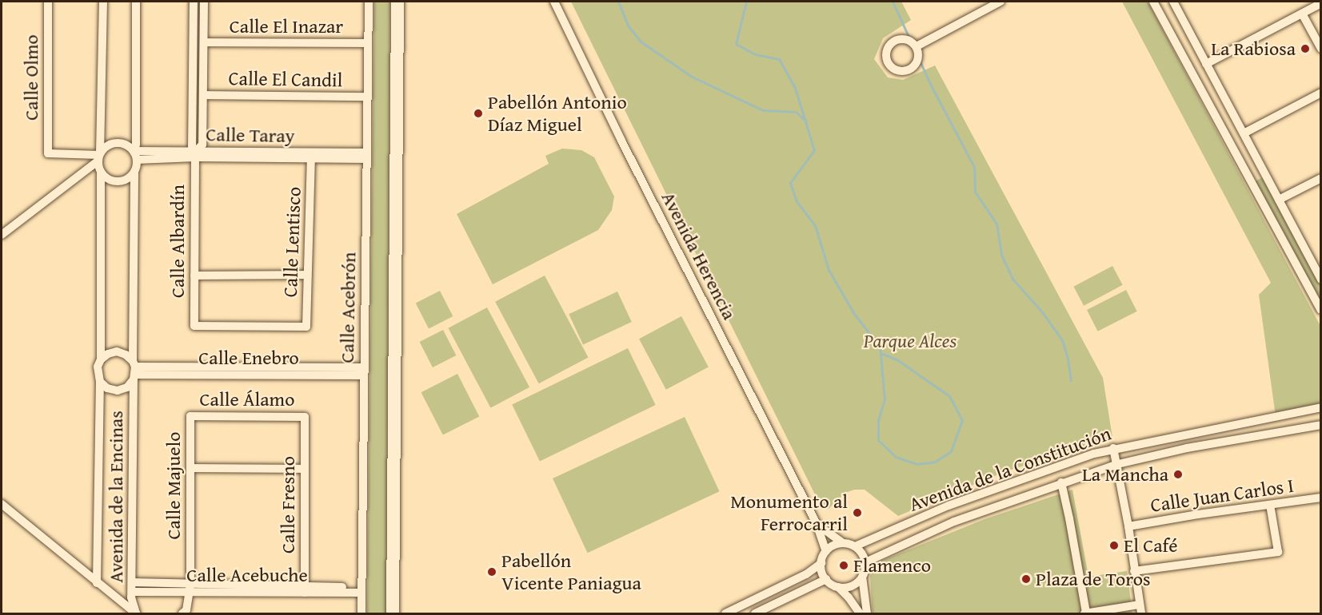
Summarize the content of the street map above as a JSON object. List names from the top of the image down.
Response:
{
  "streets": {
    "street": [
      "Calle El Inazar",
      "Calle Olmo",
      "Calle El Candil",
      "Calle Taray",
      "Calle Albardín",
      "Calle Lentisco",
      "Avenida Herencia",
      "Calle Acebrón",
      "Calle Enebro",
      "Calle Álamo",
      "Avenida de la Constitución",
      "Calle Majuelo",
      "Calle Juan Carlos I",
      "Avenida de la Encinas",
      "Calle Fresno",
      "Calle Acebuche"
    ]
  },
  "crossings": [
    ["Calle El Inazar", "Calle Acebrón"],
    ["Calle Olmo", "Calle Taray"],
    ["Calle Olmo", "Avenida de la Encinas"],
    ["Calle El Candil", "Calle Acebrón"],
    ["Calle Taray", "Calle Albardín"],
    ["Calle Taray", "Calle Lentisco"],
    ["Calle Taray", "Calle Acebrón"],
    ["Calle Taray", "Avenida de la Encinas"],
    ["Calle Albardín", "Calle Lentisco"],
    ["Avenida Herencia", "Avenida de la Constitución"],
    ["Calle Acebrón", "Calle Enebro"],
    ["Calle Acebrón", "Calle Acebuche"],
    ["Calle Enebro", "Avenida de la Encinas"],
    ["Calle Álamo", "Calle Majuelo"],
    ["Calle Álamo", "Calle Fresno"],
    ["Calle Majuelo", "Calle Acebuche"],
    ["Avenida de la Encinas", "Calle Acebuche"],
    ["Calle Fresno", "Calle Acebuche"]
  ],
  "parks": ["Parque Alces"],
  "places": [
    "La Rabiosa",
    "Pabellón Antonio Díaz Miguel",
    "La Mancha",
    "Monumento al Ferrocarril",
    "El Café",
    "Flamenco",
    "Pabellón Vicente Paniagua",
    "Plaza de Toros"
  ]
}
